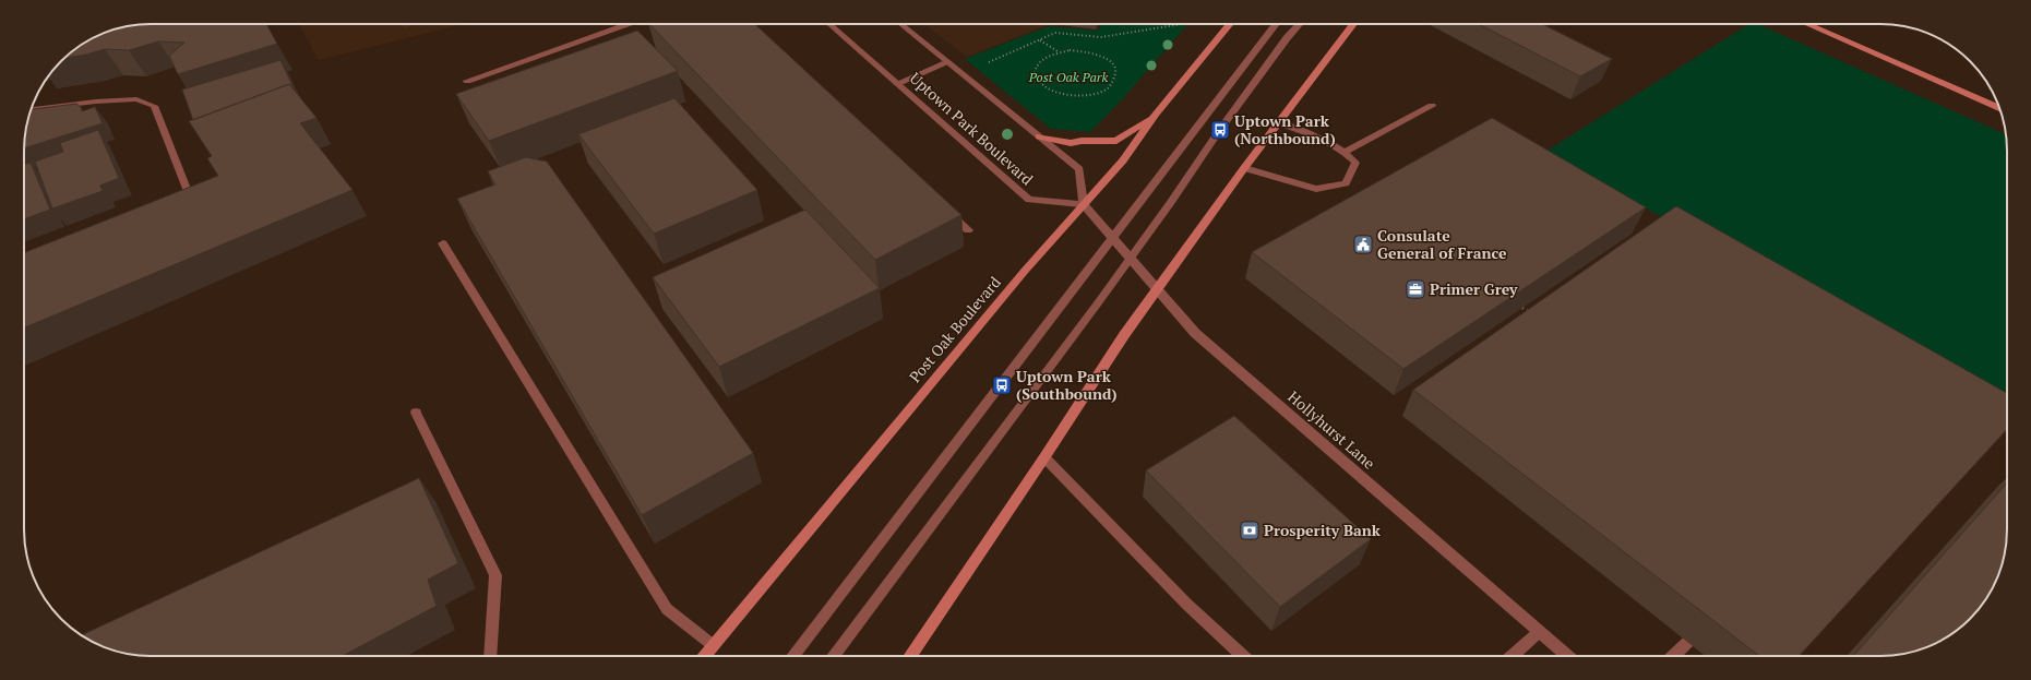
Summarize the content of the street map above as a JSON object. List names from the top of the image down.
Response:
{
  "streets": {
    "main road": ["Post Oak Boulevard"],
    "street": ["Uptown Park Boulevard", "Hollyhurst Lane"]
  },
  "crossings": [
    ["Uptown Park Boulevard", "Post Oak Boulevard"],
    ["Uptown Park Boulevard", "Hollyhurst Lane"],
    ["Post Oak Boulevard", "Hollyhurst Lane"]
  ],
  "parks": ["Post Oak Park"],
  "places": {
    "bus stop": ["Uptown Park (Northbound)", "Uptown Park (Southbound)"],
    "public building": ["Consulate General of France"],
    "office": ["Primer Grey"],
    "bank": ["Prosperity Bank"]
  }
}
